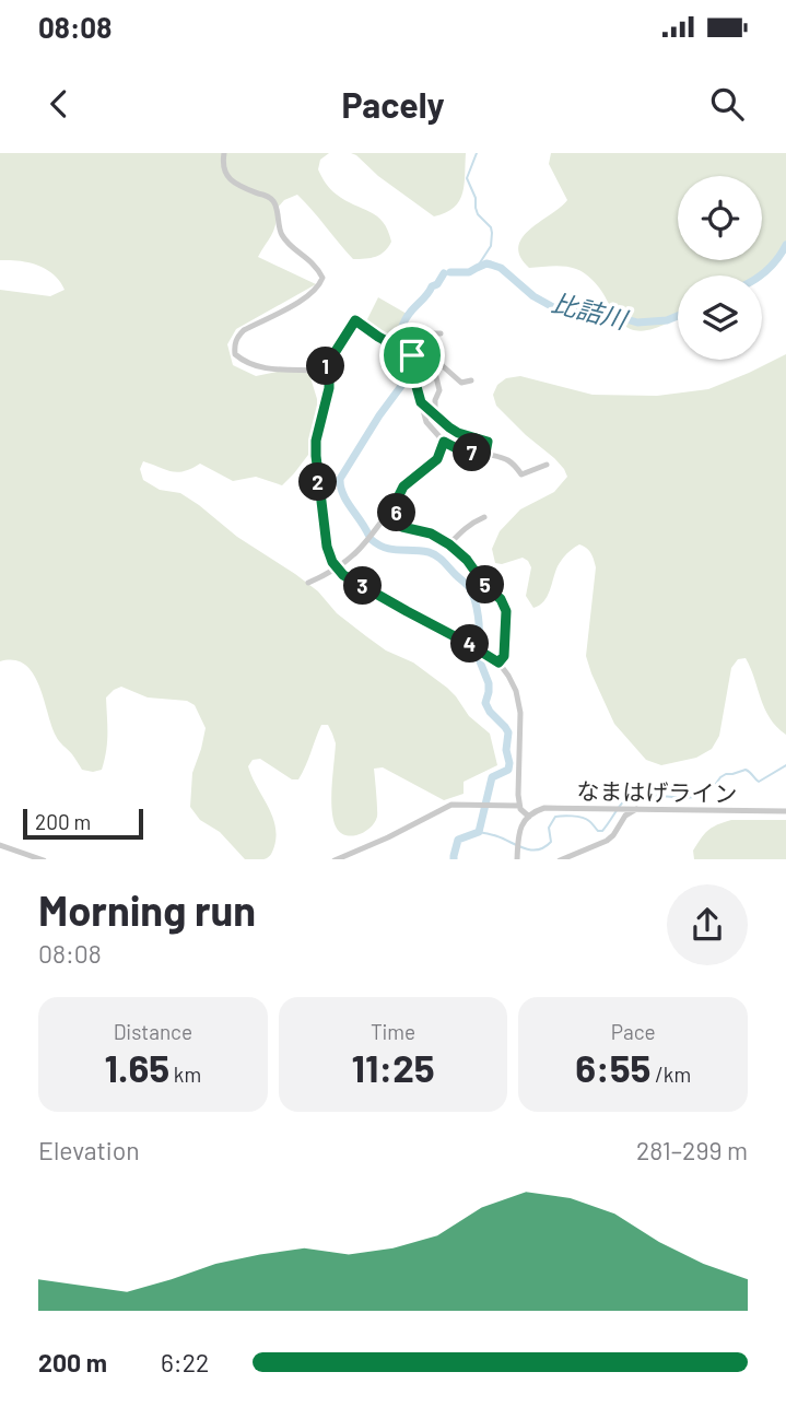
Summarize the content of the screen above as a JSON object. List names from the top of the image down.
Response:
{
  "streets": {
    "street": ["なまはげライン"]
  },
  "water": ["比詰川"],
  "scale_bar": "200 m",
  "page": {
    "status": "08:08",
    "header": "Pacely",
    "pins": [
      "1",
      "7",
      "2",
      "6",
      "5",
      "3",
      "4"
    ],
    "scale": "200 m",
    "heading": ["Morning run", "08:08"],
    "stats": [
      ["Distance", "1.65 km"],
      ["Time", "11:25"],
      ["Pace", "6:55 /km"]
    ],
    "chart": ["Elevation", "281–299 m"],
    "list": [
      {
        "name": "200 m",
        "note": "6:22"
      }
    ]
  }
}
